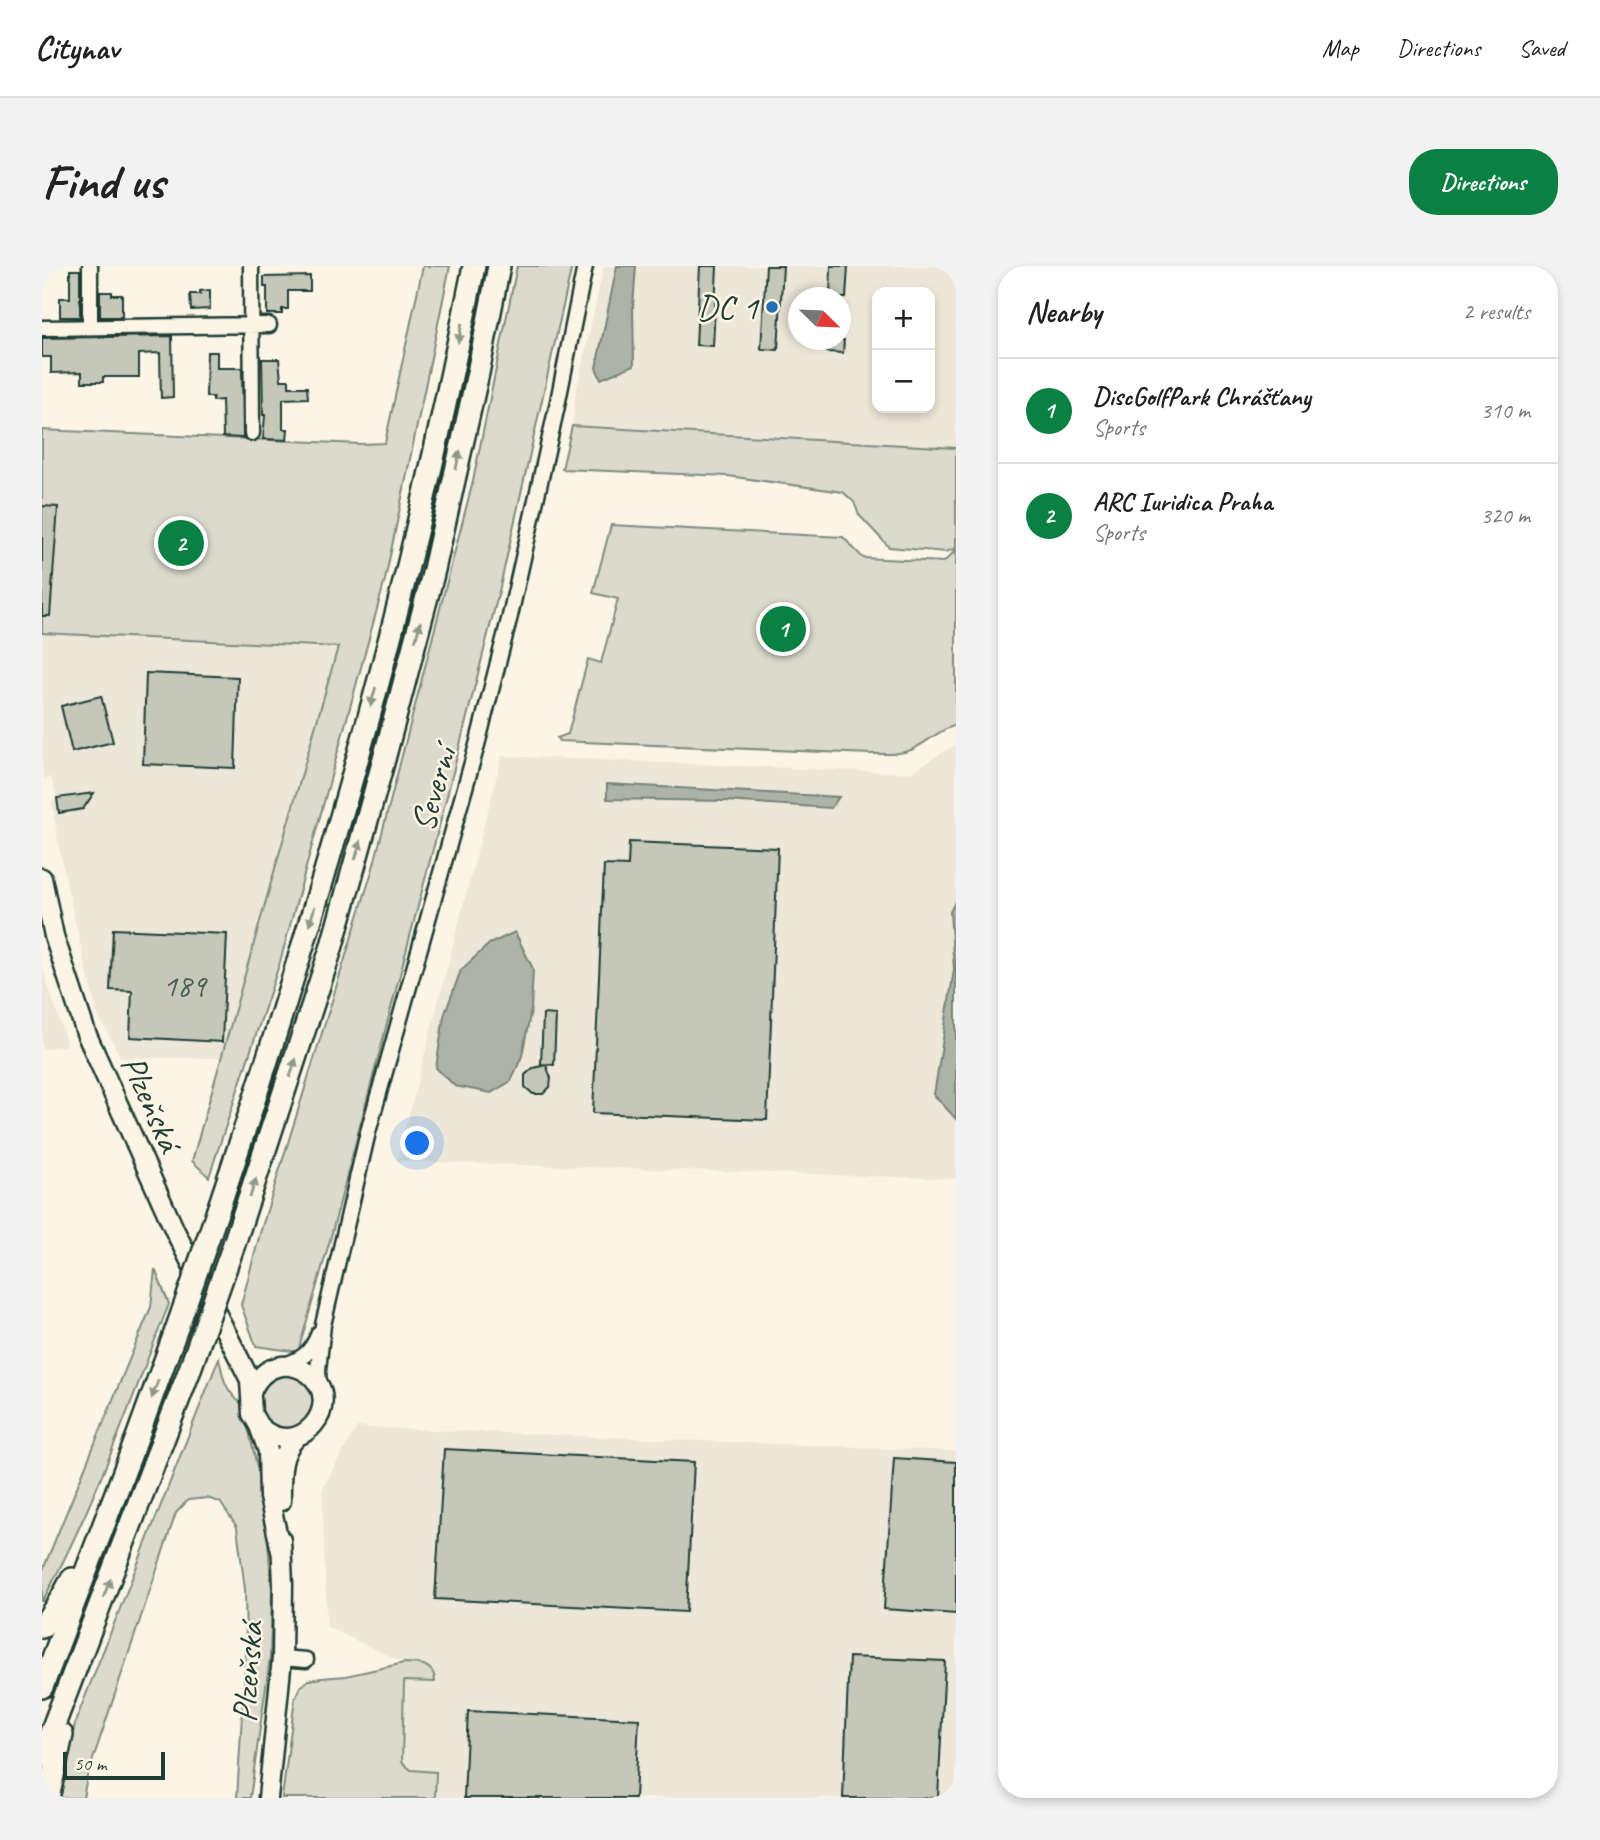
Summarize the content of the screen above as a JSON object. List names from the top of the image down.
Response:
{
  "streets": {
    "main road": ["Plzeňská"],
    "street": ["Severní"]
  },
  "crossings": [
    ["Severní", "Plzeňská"]
  ],
  "places": ["DC 1"],
  "house_numbers": ["189"],
  "scale_bar": "50 m",
  "north": "bottom right",
  "page": {
    "header": "Citynav",
    "nav": ["Map", "Directions", "Saved"],
    "buttons": "Directions",
    "title": "Find us",
    "heading": ["Nearby", "2 results"],
    "map_buttons": ["+", "−"],
    "list": [
      {
        "mark": "1",
        "name": "DiscGolfPark Chrášťany",
        "note": "Sports",
        "value": "310 m"
      },
      {
        "mark": "2",
        "name": "ARC Iuridica Praha",
        "note": "Sports",
        "value": "320 m"
      }
    ],
    "pins": ["2", "1"],
    "scale": "50 m"
  }
}
